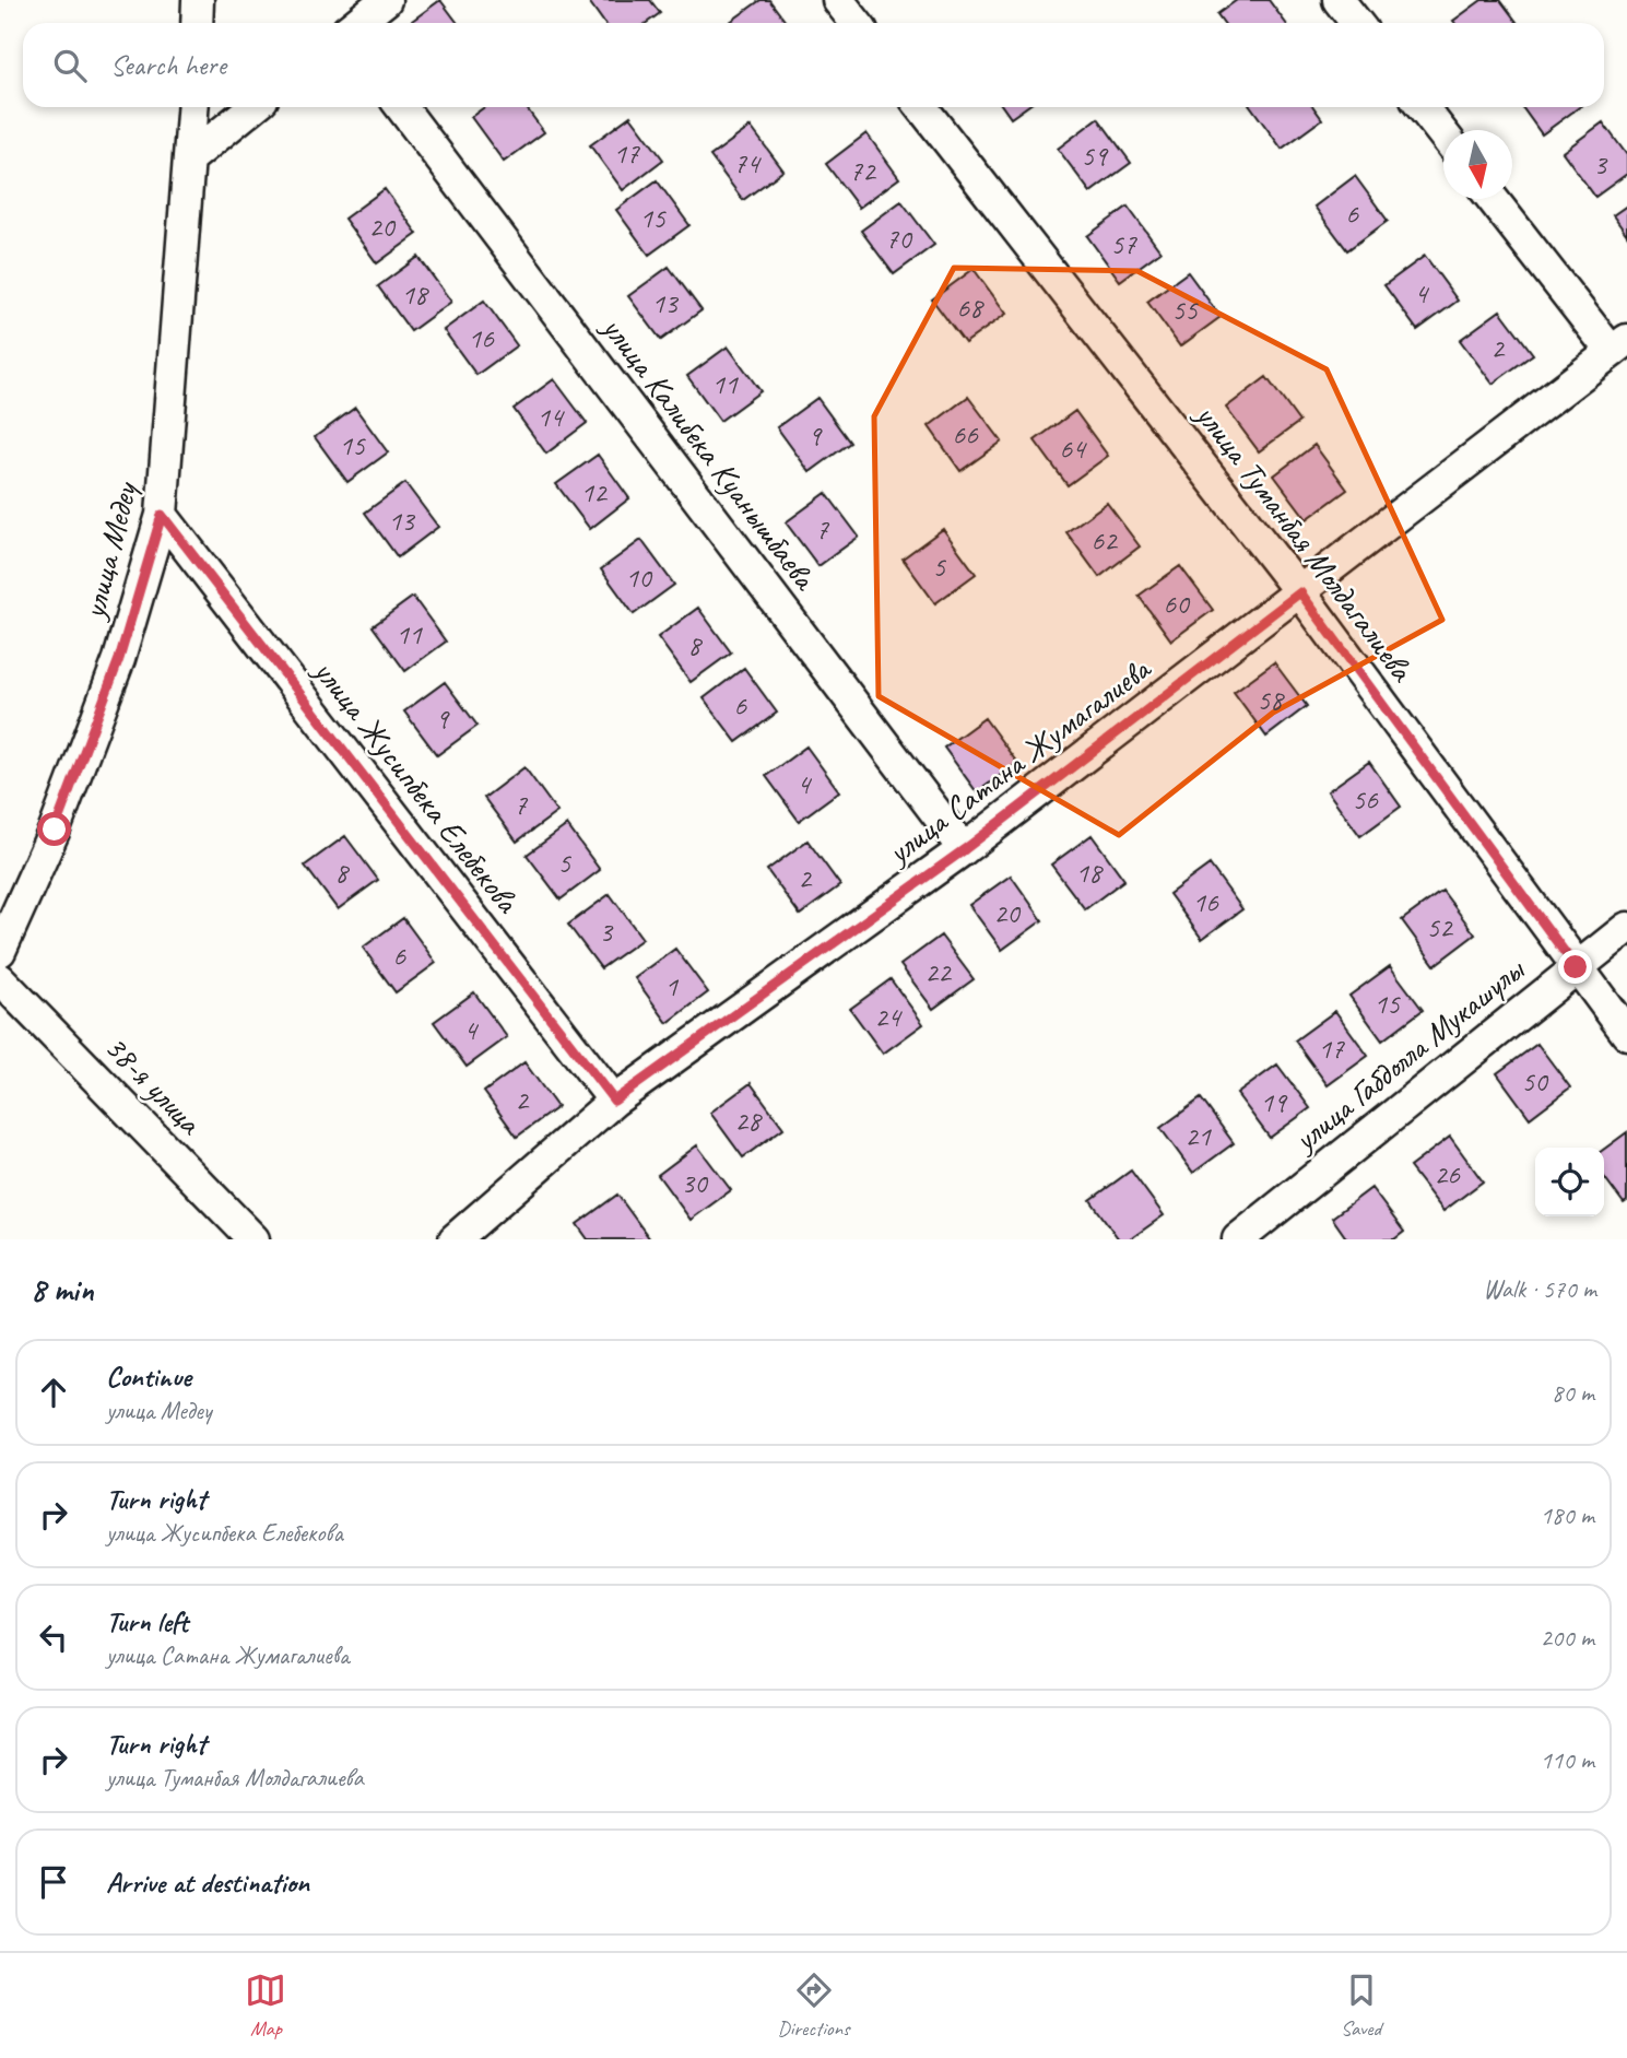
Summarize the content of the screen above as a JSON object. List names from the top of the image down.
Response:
{
  "streets": {
    "street": [
      "улица Калибека Куанышбаева",
      "улица Туманбая Молдагалиева",
      "улица Медеу",
      "улица Сатана Жумагалиева",
      "улица Жусипбека Елебекова",
      "улица Габдолла Мукашулы",
      "38-я улица"
    ]
  },
  "crossings": [
    ["улица Калибека Куанышбаева", "улица Сатана Жумагалиева"],
    ["улица Туманбая Молдагалиева", "улица Сатана Жумагалиева"],
    ["улица Туманбая Молдагалиева", "улица Габдолла Мукашулы"],
    ["улица Медеу", "улица Жусипбека Елебекова"],
    ["улица Сатана Жумагалиева", "улица Жусипбека Елебекова"]
  ],
  "house_numbers": [
    "17",
    "59",
    "74",
    "3",
    "72",
    "6",
    "15",
    "20",
    "70",
    "57",
    "4",
    "18",
    "13",
    "68",
    "55",
    "16",
    "2",
    "11",
    "14",
    "66",
    "9",
    "15",
    "64",
    "12",
    "13",
    "7",
    "62",
    "5",
    "10",
    "60",
    "11",
    "8",
    "58",
    "6",
    "9",
    "4",
    "56",
    "7",
    "5",
    "8",
    "18",
    "2",
    "16",
    "20",
    "52",
    "3",
    "6",
    "22",
    "1",
    "15",
    "24",
    "4",
    "17",
    "50",
    "2",
    "19",
    "28",
    "21",
    "26",
    "30"
  ],
  "north": "bottom",
  "page": {
    "search": "Search here",
    "heading": ["8 min", "Walk · 570 m"],
    "list": [
      ["Continue", "улица Медеу", "80 m"],
      ["Turn right", "улица Жусипбека Елебекова", "180 m"],
      ["Turn left", "улица Сатана Жумагалиева", "200 m"],
      ["Turn right", "улица Туманбая Молдагалиева", "110 m"],
      "Arrive at destination"
    ],
    "nav": ["Map", "Directions", "Saved"]
  }
}
